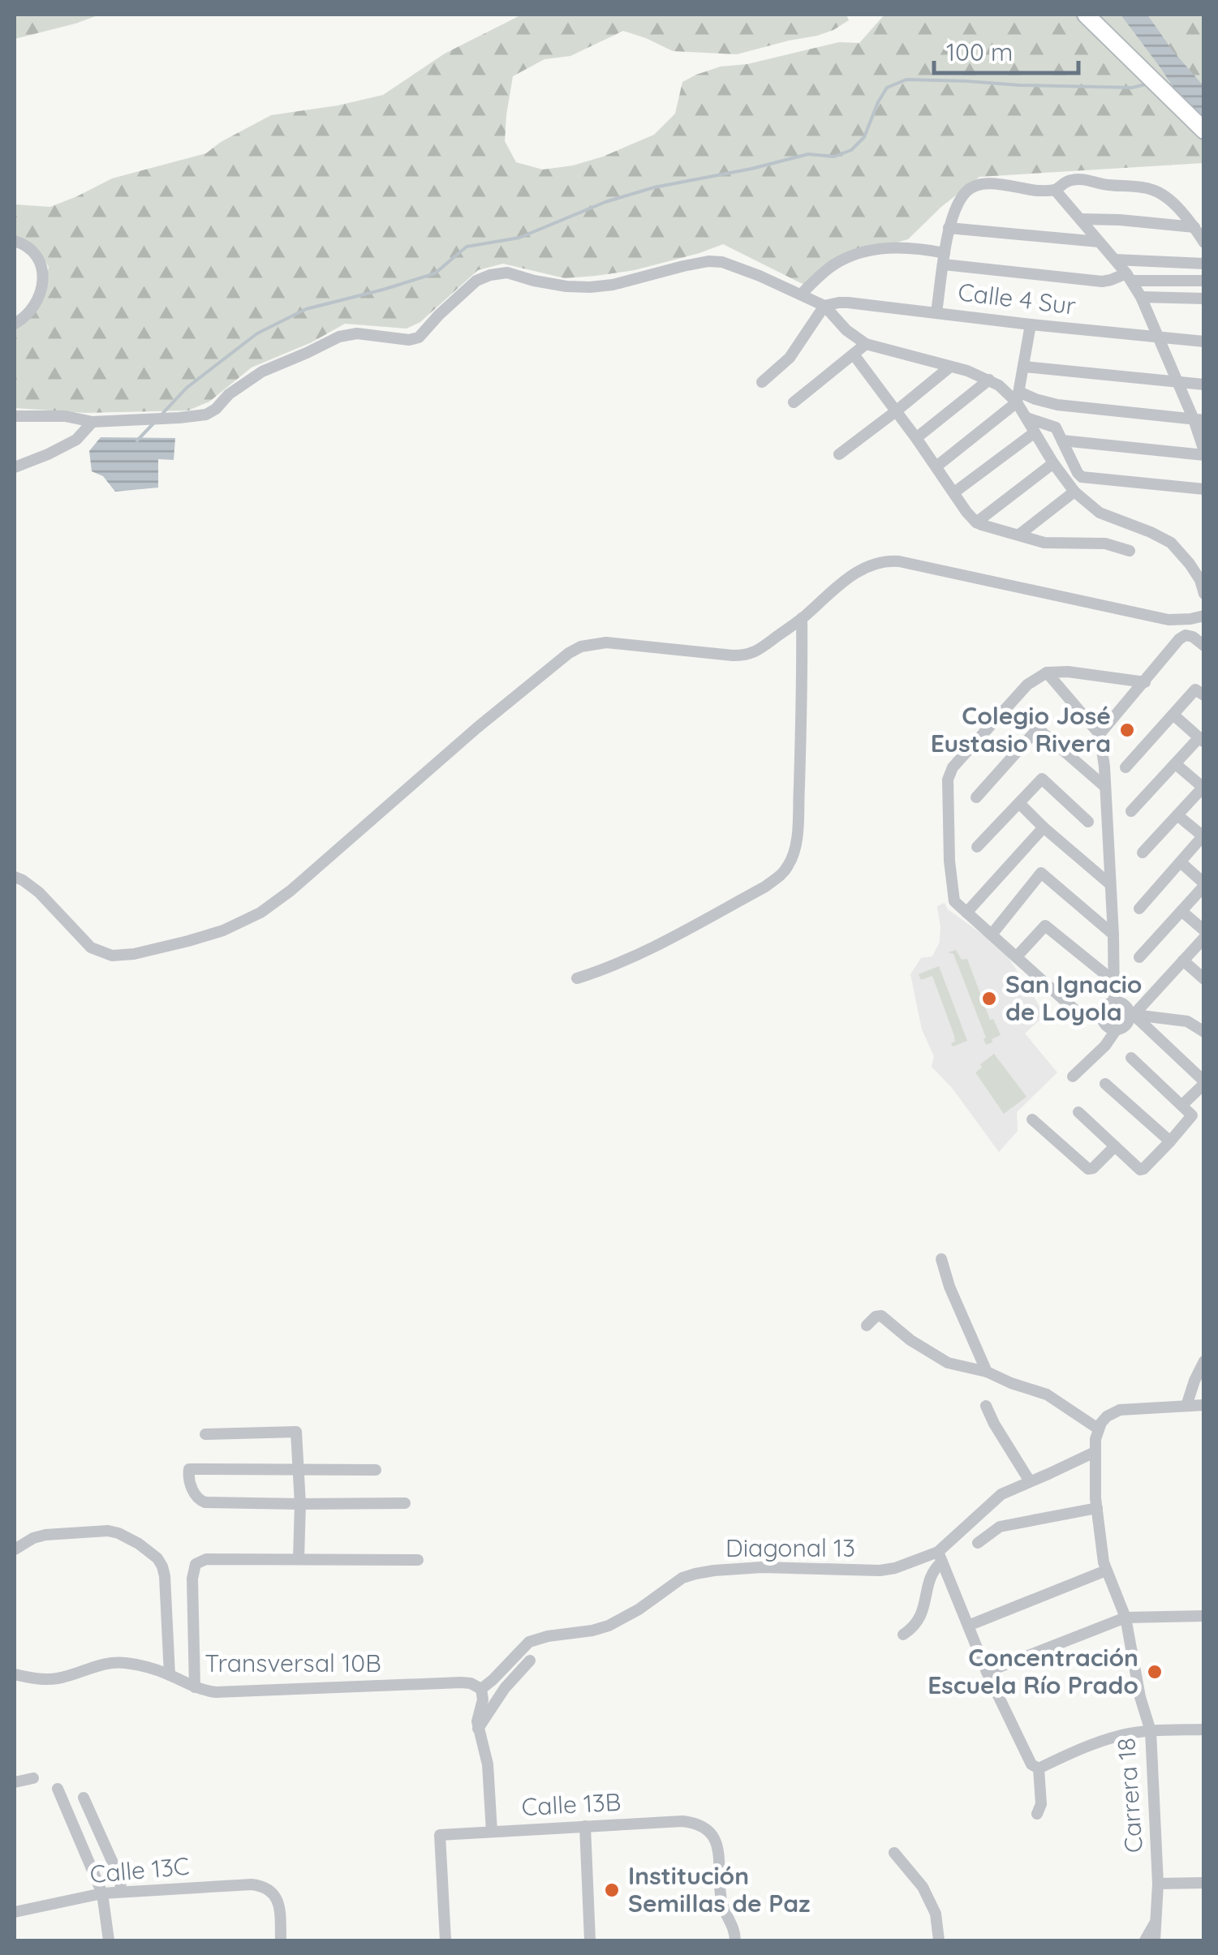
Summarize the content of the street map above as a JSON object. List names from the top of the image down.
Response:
{
  "streets": {
    "street": [
      "Calle 4 Sur",
      "Diagonal 13",
      "Transversal 10B",
      "Carrera 18",
      "Calle 13B",
      "Calle 13C"
    ]
  },
  "crossings": [
    ["Diagonal 13", "Transversal 10B"]
  ],
  "places": [
    "Colegio José Eustasio Rivera",
    "San Ignacio de Loyola",
    "Concentración Escuela Río Prado",
    "Institución Semillas de Paz"
  ],
  "scale_bar": "100 m"
}
